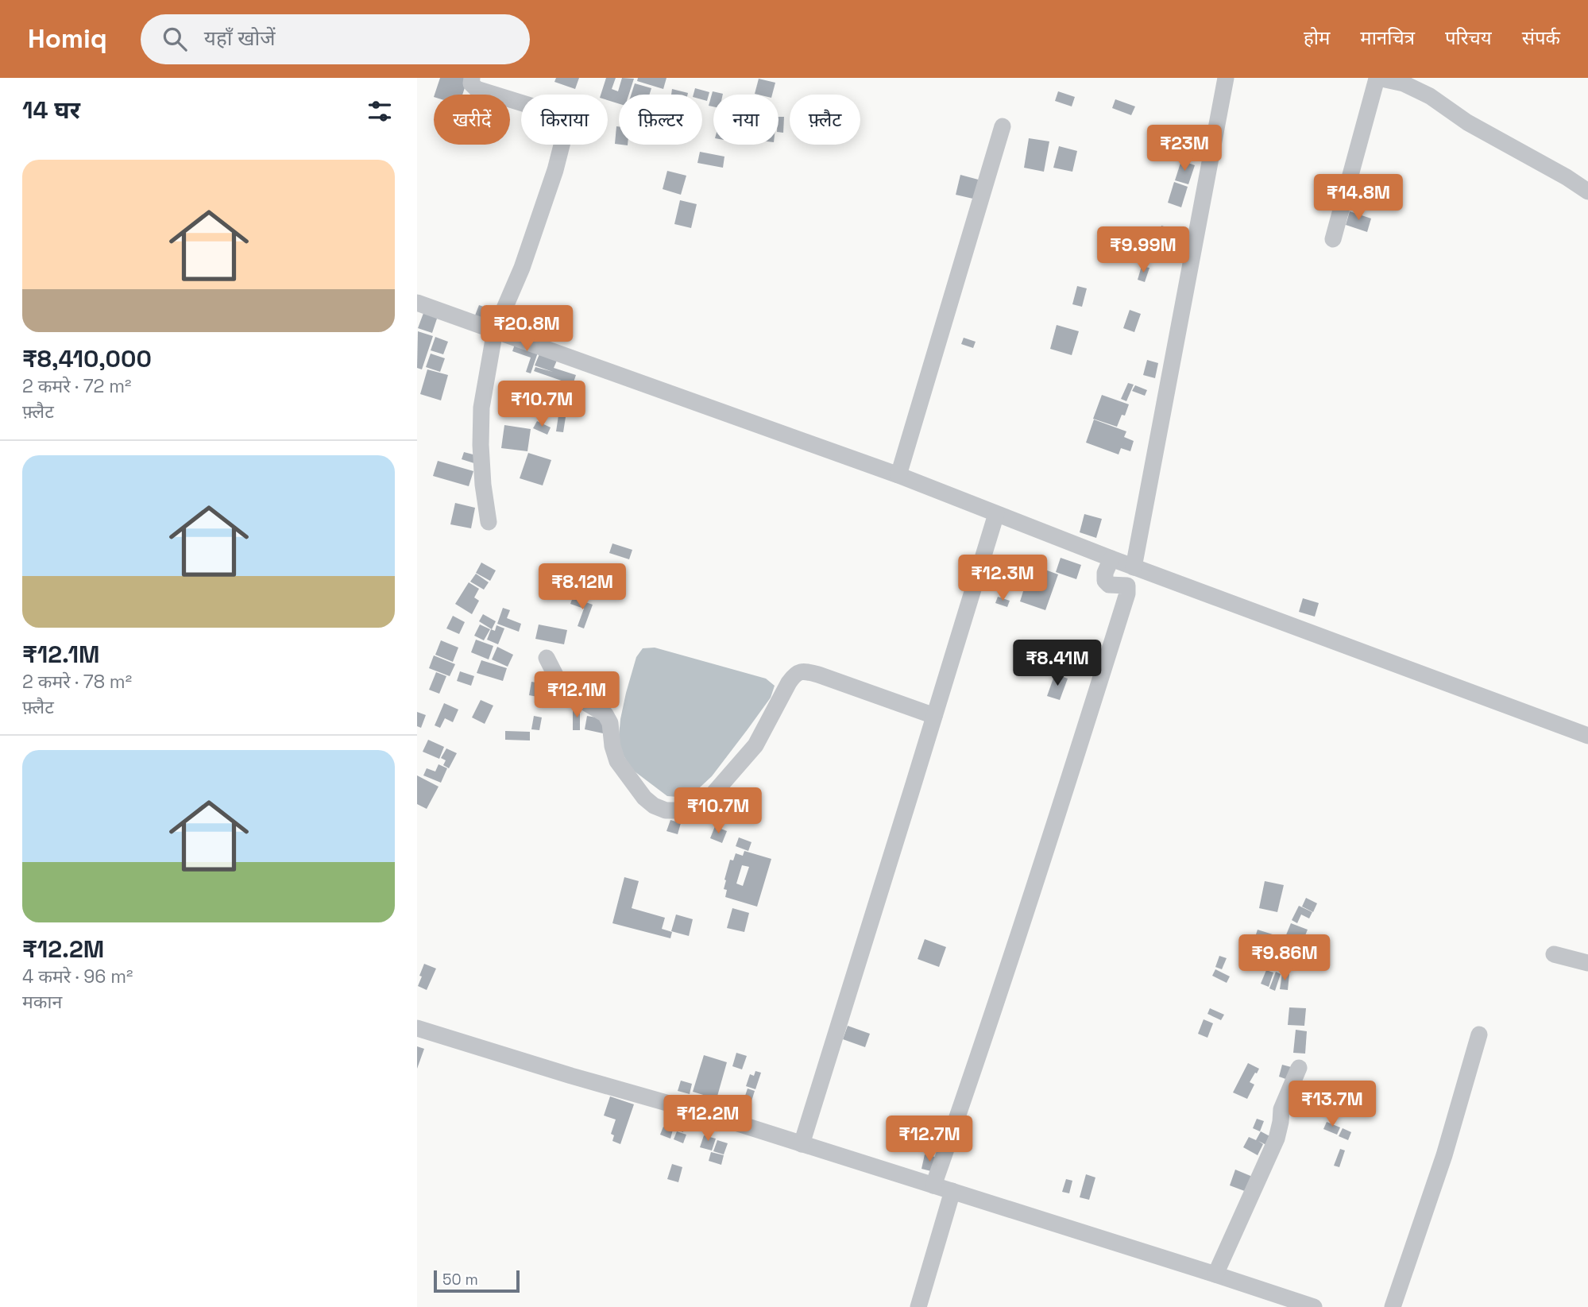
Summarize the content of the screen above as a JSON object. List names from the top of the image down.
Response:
{
  "scale_bar": "50 m",
  "page": {
    "header": "Homiq",
    "search": "यहाँ खोजें",
    "nav": [
      "होम",
      "मानचित्र",
      "परिचय",
      "संपर्क"
    ],
    "heading": "14 घर",
    "chip": [
      "खरीदें",
      "किराया",
      "फ़िल्टर",
      "नया",
      "फ़्लैट"
    ],
    "price": [
      "₹23M",
      "₹14.8M",
      "₹9.99M",
      "₹20.8M",
      "₹10.7M",
      "₹12.3M",
      "₹8.12M",
      "₹8.41M",
      "₹12.1M",
      "₹10.7M",
      "₹9.86M",
      "₹13.7M",
      "₹12.2M",
      "₹12.7M"
    ],
    "list": [
      {
        "name": "₹8,410,000",
        "note": "2 कमरे · 72 m² · फ़्लैट"
      },
      {
        "name": "₹12.1M",
        "note": "2 कमरे · 78 m² · फ़्लैट"
      },
      {
        "name": "₹12.2M",
        "note": "4 कमरे · 96 m² · मकान"
      }
    ],
    "scale": "50 m"
  }
}
